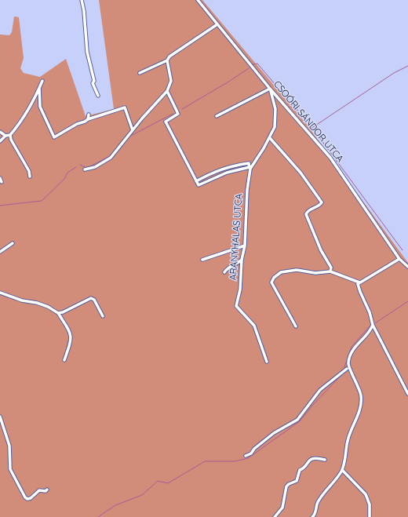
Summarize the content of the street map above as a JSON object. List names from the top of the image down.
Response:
{
  "streets": {
    "street": ["CSOÓRI SÁNDOR UTCA", "ARANYHALAS UTCA"]
  },
  "crossings": [
    ["CSOÓRI SÁNDOR UTCA", "ARANYHALAS UTCA"]
  ]
}
